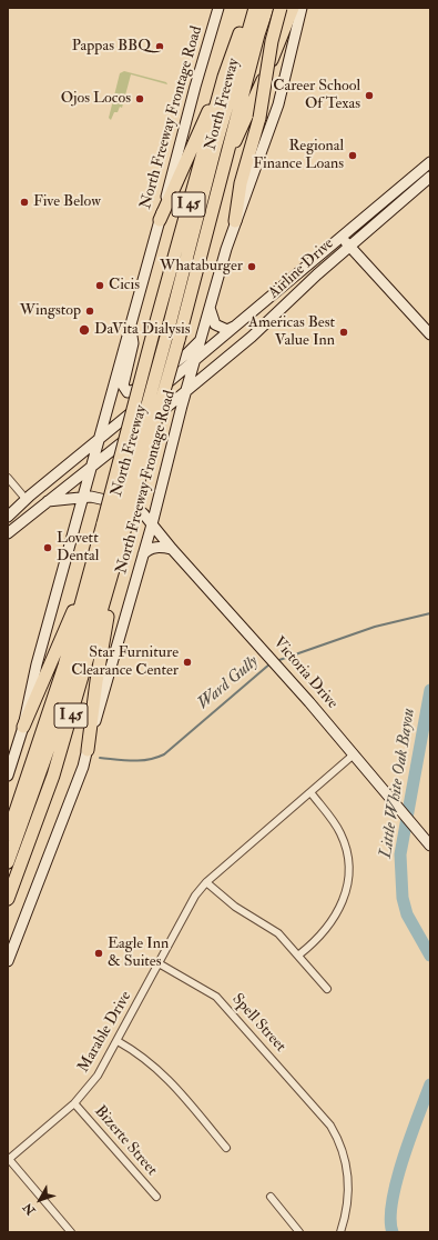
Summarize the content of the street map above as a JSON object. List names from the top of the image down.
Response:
{
  "streets": {
    "highway": ["North Freeway", "I 45"],
    "main road": ["North Freeway Frontage Road", "Airline Drive", "Victoria Drive"],
    "street": ["Spell Street", "Marable Drive", "Bizerte Street"]
  },
  "crossings": [
    ["North Freeway Frontage Road", "Airline Drive"],
    ["North Freeway Frontage Road", "Victoria Drive"],
    ["Airline Drive", "Victoria Drive"],
    ["Victoria Drive", "Marable Drive"],
    ["Spell Street", "Marable Drive"],
    ["Marable Drive", "Bizerte Street"]
  ],
  "water": ["Ward Gully", "Little White Oak Bayou"],
  "places": [
    "Pappas BBQ",
    "Career School Of Texas",
    "Ojos Locos",
    "Regional Finance Loans",
    "Five Below",
    "Whataburger",
    "Cicis",
    "Wingstop",
    "DaVita Dialysis",
    "Americas Best Value Inn",
    "Lovett Dental",
    "Star Furniture Clearance Center",
    "Eagle Inn & Suites"
  ],
  "north": "bottom left"
}
